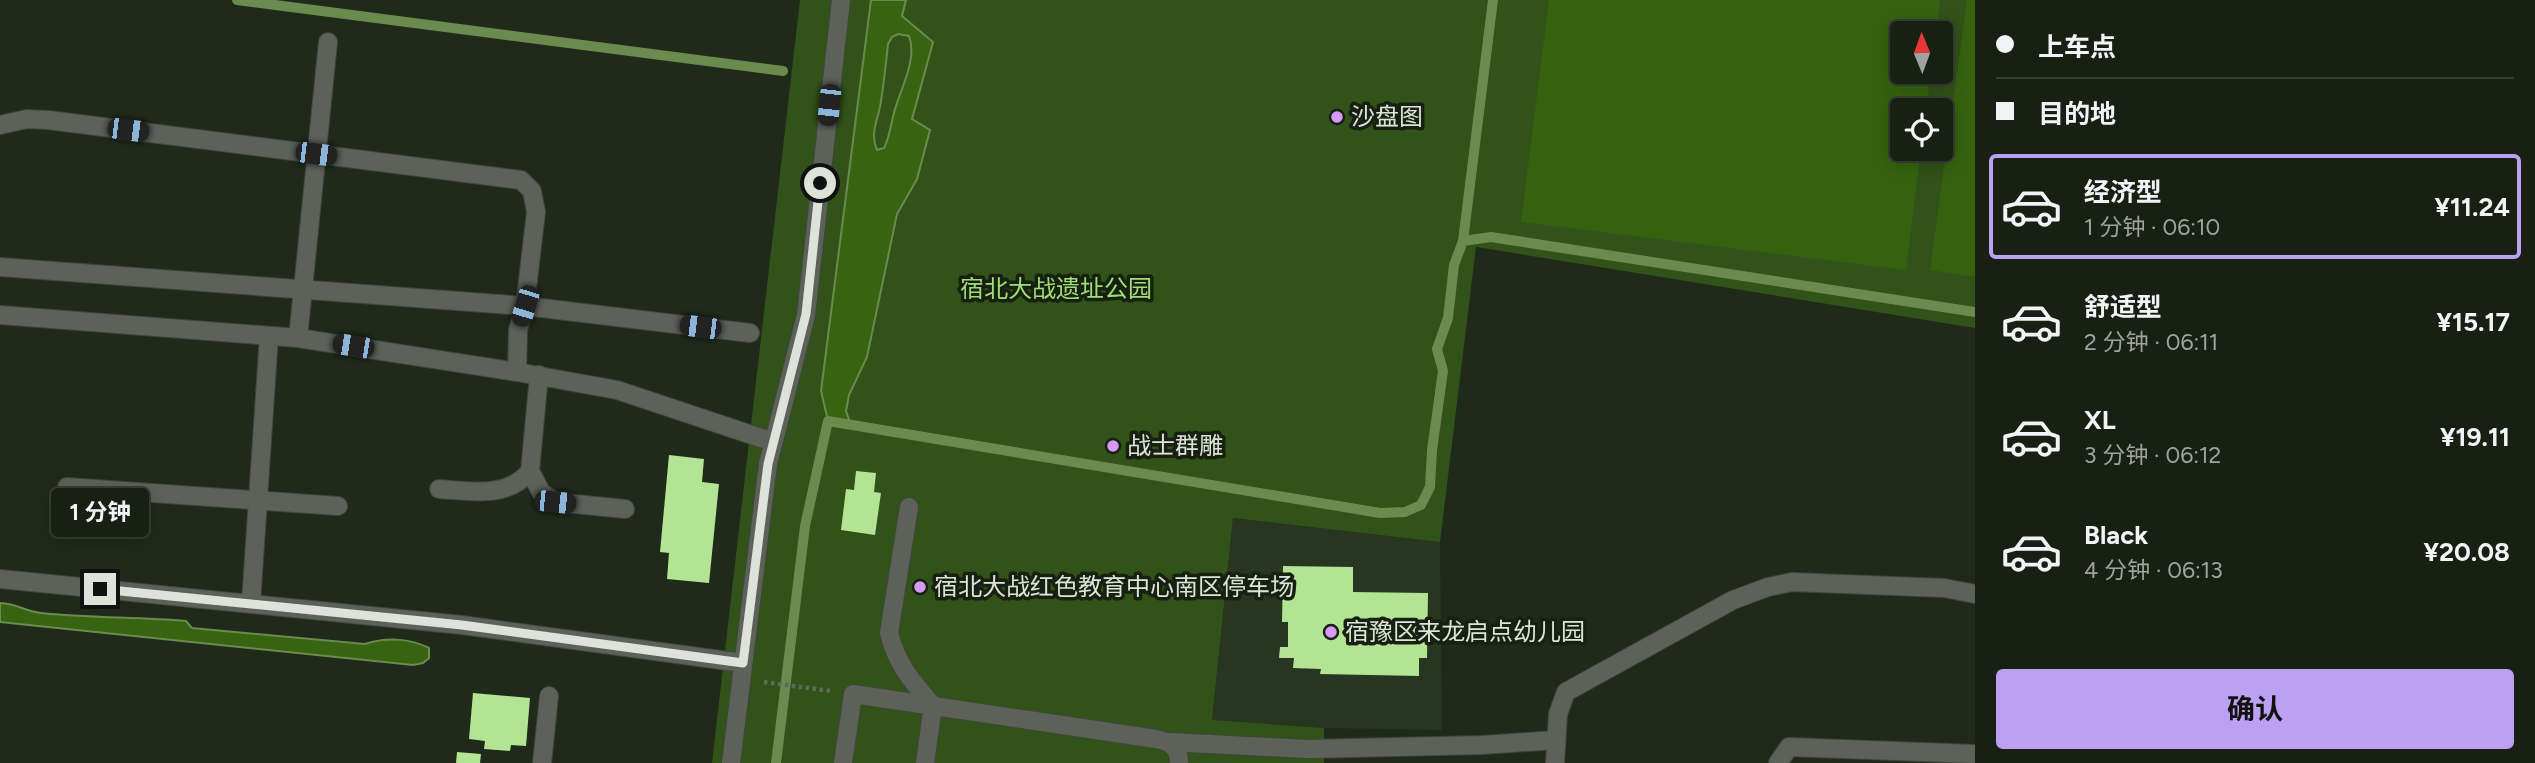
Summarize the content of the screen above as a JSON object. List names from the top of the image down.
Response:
{
  "parks": ["宿北大战遗址公园"],
  "places": [
    "沙盘图",
    "战士群雕",
    "宿北大战红色教育中心南区停车场",
    "宿豫区来龙启点幼儿园"
  ],
  "north": "top",
  "page": {
    "banner": ["上车点", "目的地"],
    "list": [
      {
        "name": "经济型",
        "note": "1 分钟 · 06:10",
        "value": "¥11.24"
      },
      {
        "name": "舒适型",
        "note": "2 分钟 · 06:11",
        "value": "¥15.17"
      },
      {
        "name": "XL",
        "note": "3 分钟 · 06:12",
        "value": "¥19.11"
      },
      {
        "name": "Black",
        "note": "4 分钟 · 06:13",
        "value": "¥20.08"
      }
    ],
    "bubble": "1 分钟",
    "buttons": "确认"
  }
}
